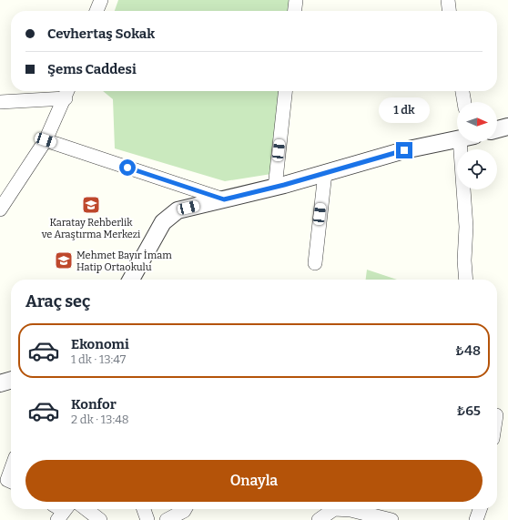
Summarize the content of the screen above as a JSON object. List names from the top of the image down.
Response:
{
  "places": {
    "school or university": ["Karatay Rehberlik ve Araştırma Merkezi", "Mehmet Bayır İmam Hatip Ortaokulu"]
  },
  "north": "right",
  "page": {
    "banner": ["Cevhertaş Sokak", "Şems Caddesi"],
    "bubble": "1 dk",
    "heading": "Araç seç",
    "list": [
      {
        "name": "Ekonomi",
        "note": "1 dk · 13:47",
        "value": "₺48"
      },
      {
        "name": "Konfor",
        "note": "2 dk · 13:48",
        "value": "₺65"
      }
    ],
    "buttons": "Onayla"
  }
}
